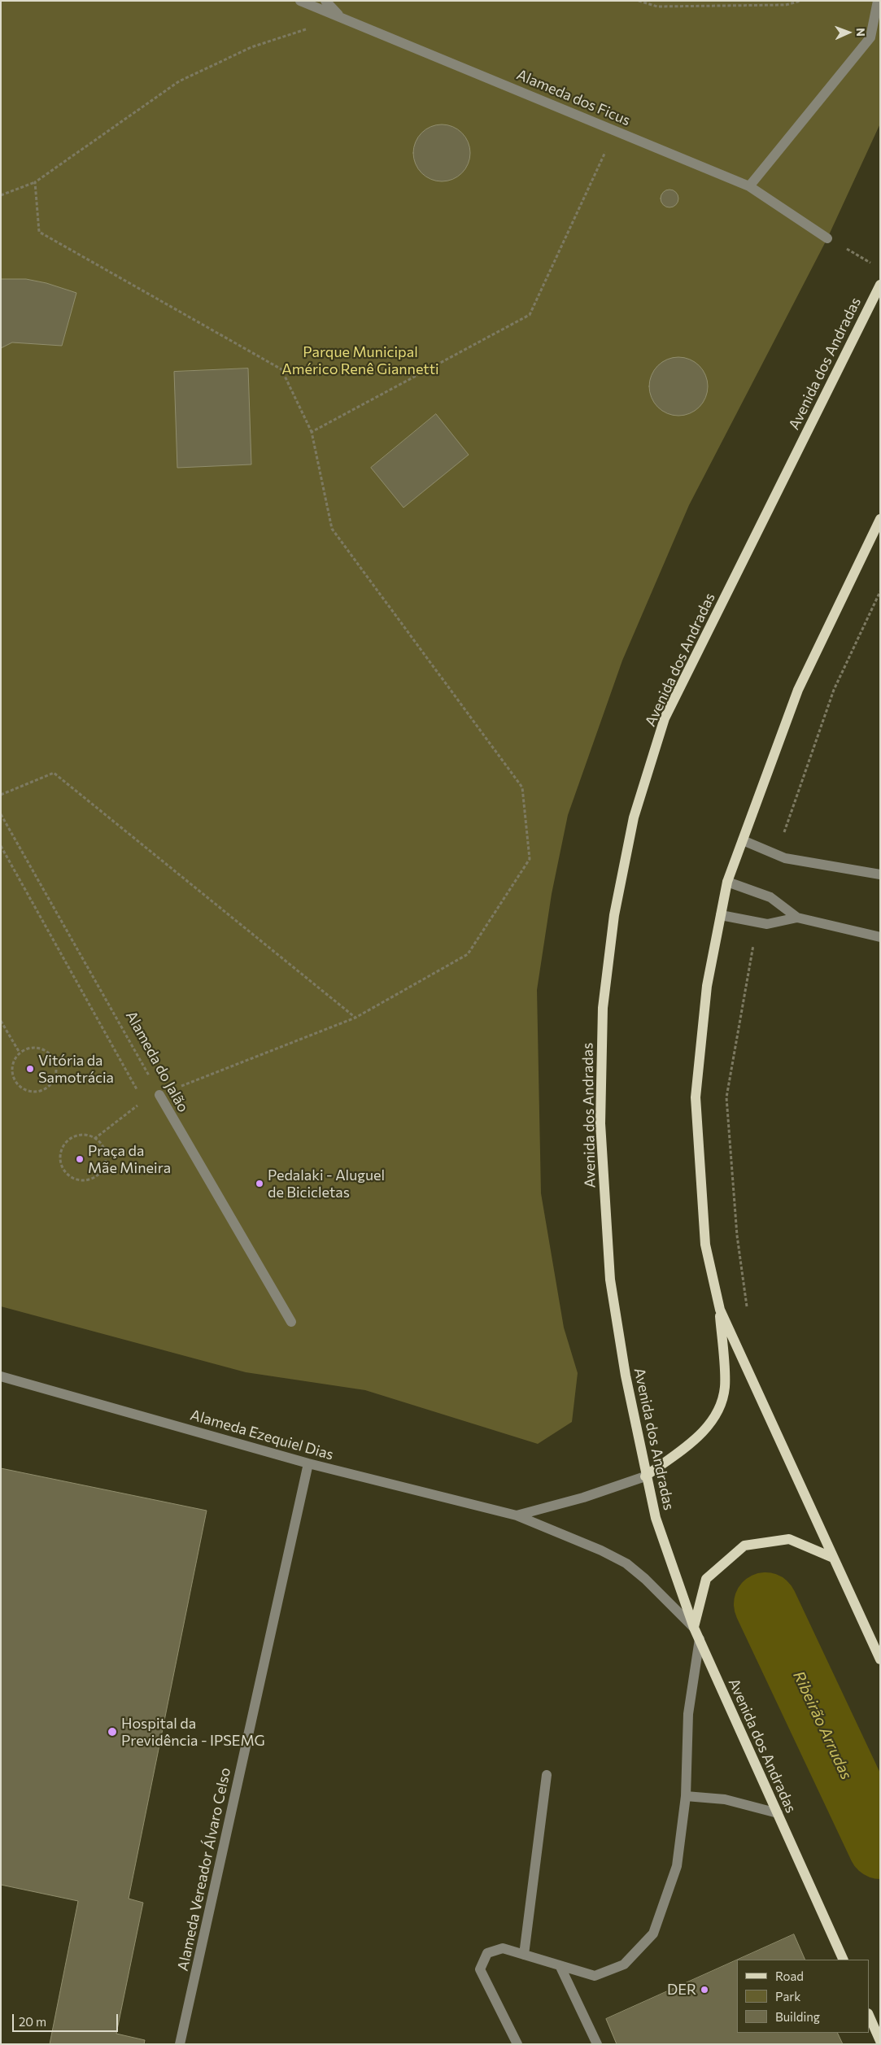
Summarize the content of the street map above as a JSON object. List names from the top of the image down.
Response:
{
  "streets": {
    "main road": ["Avenida dos Andradas"],
    "street": [
      "Alameda dos Ficus",
      "Alameda do Jalão",
      "Alameda Ezequiel Dias",
      "Alameda Vereador Álvaro Celso"
    ]
  },
  "crossings": [
    ["Avenida dos Andradas", "Alameda Ezequiel Dias"],
    ["Alameda Ezequiel Dias", "Alameda Vereador Álvaro Celso"]
  ],
  "water": ["Ribeirão Arrudas"],
  "parks": ["Parque Municipal Américo Renê Giannetti"],
  "places": [
    "Vitória da Samotrácia",
    "Praça da Mãe Mineira",
    "Pedalaki - Aluguel de Bicicletas",
    "Hospital da Previdência - IPSEMG",
    "DER"
  ],
  "legend": ["Road", "Park", "Building"],
  "scale_bar": "20 m",
  "north": "right"
}
